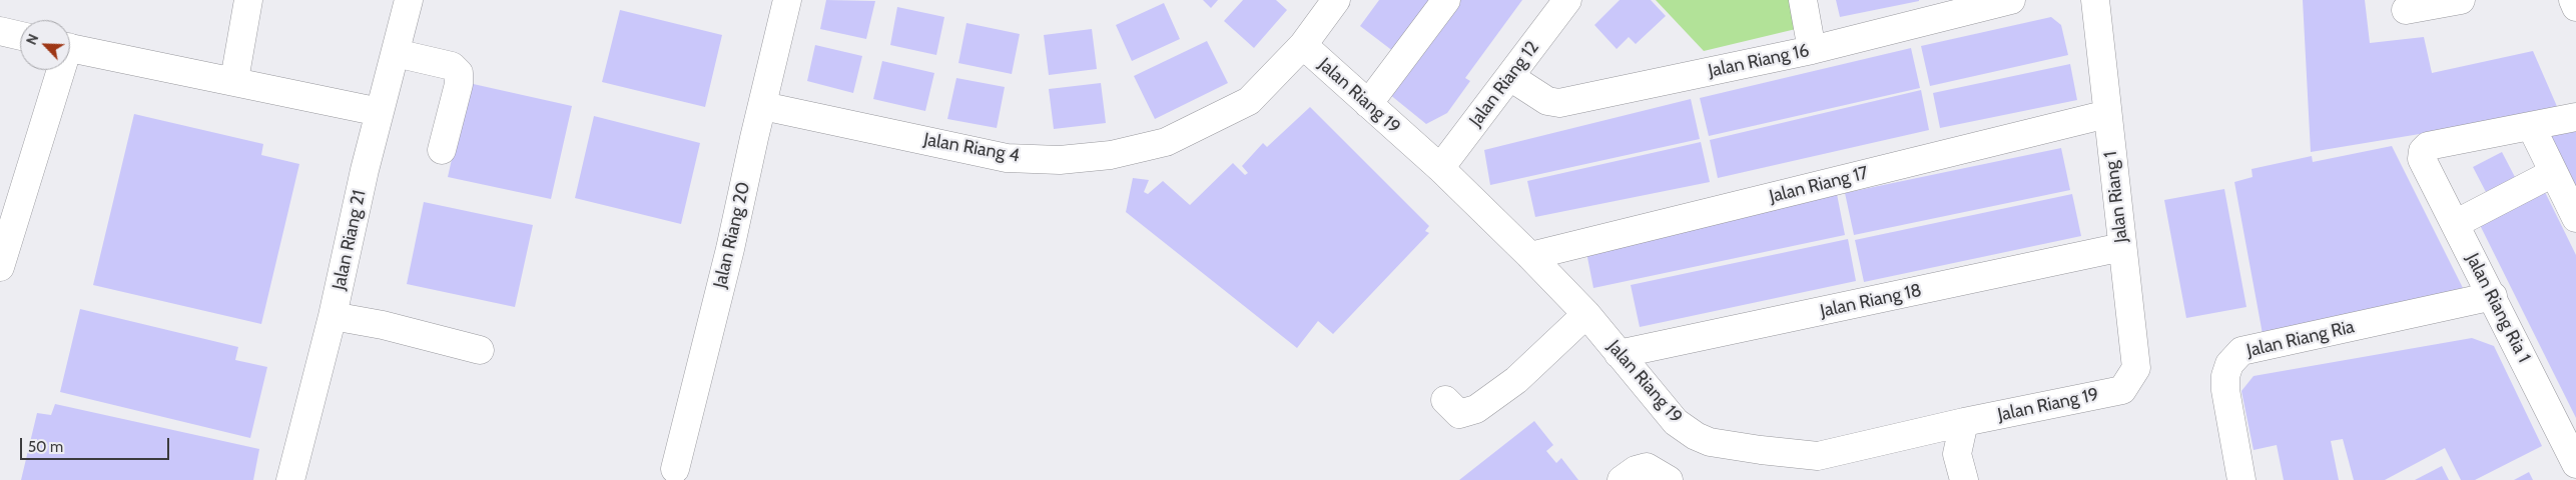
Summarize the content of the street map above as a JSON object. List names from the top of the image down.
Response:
{
  "streets": {
    "street": [
      "Jalan Riang 16",
      "Jalan Riang 12",
      "Jalan Riang 19",
      "Jalan Riang 4",
      "Jalan Riang 17",
      "Jalan Riang 1",
      "Jalan Riang 20",
      "Jalan Riang 21",
      "Jalan Riang 18",
      "Jalan Riang Ria 1",
      "Jalan Riang Ria"
    ]
  },
  "crossings": [
    ["Jalan Riang 16", "Jalan Riang 12"],
    ["Jalan Riang 12", "Jalan Riang 19"],
    ["Jalan Riang 19", "Jalan Riang 4"],
    ["Jalan Riang 19", "Jalan Riang 17"],
    ["Jalan Riang 19", "Jalan Riang 1"],
    ["Jalan Riang 19", "Jalan Riang 18"],
    ["Jalan Riang 4", "Jalan Riang 20"],
    ["Jalan Riang 17", "Jalan Riang 1"],
    ["Jalan Riang 1", "Jalan Riang 18"],
    ["Jalan Riang Ria 1", "Jalan Riang Ria"]
  ],
  "scale_bar": "50 m",
  "north": "top left"
}
